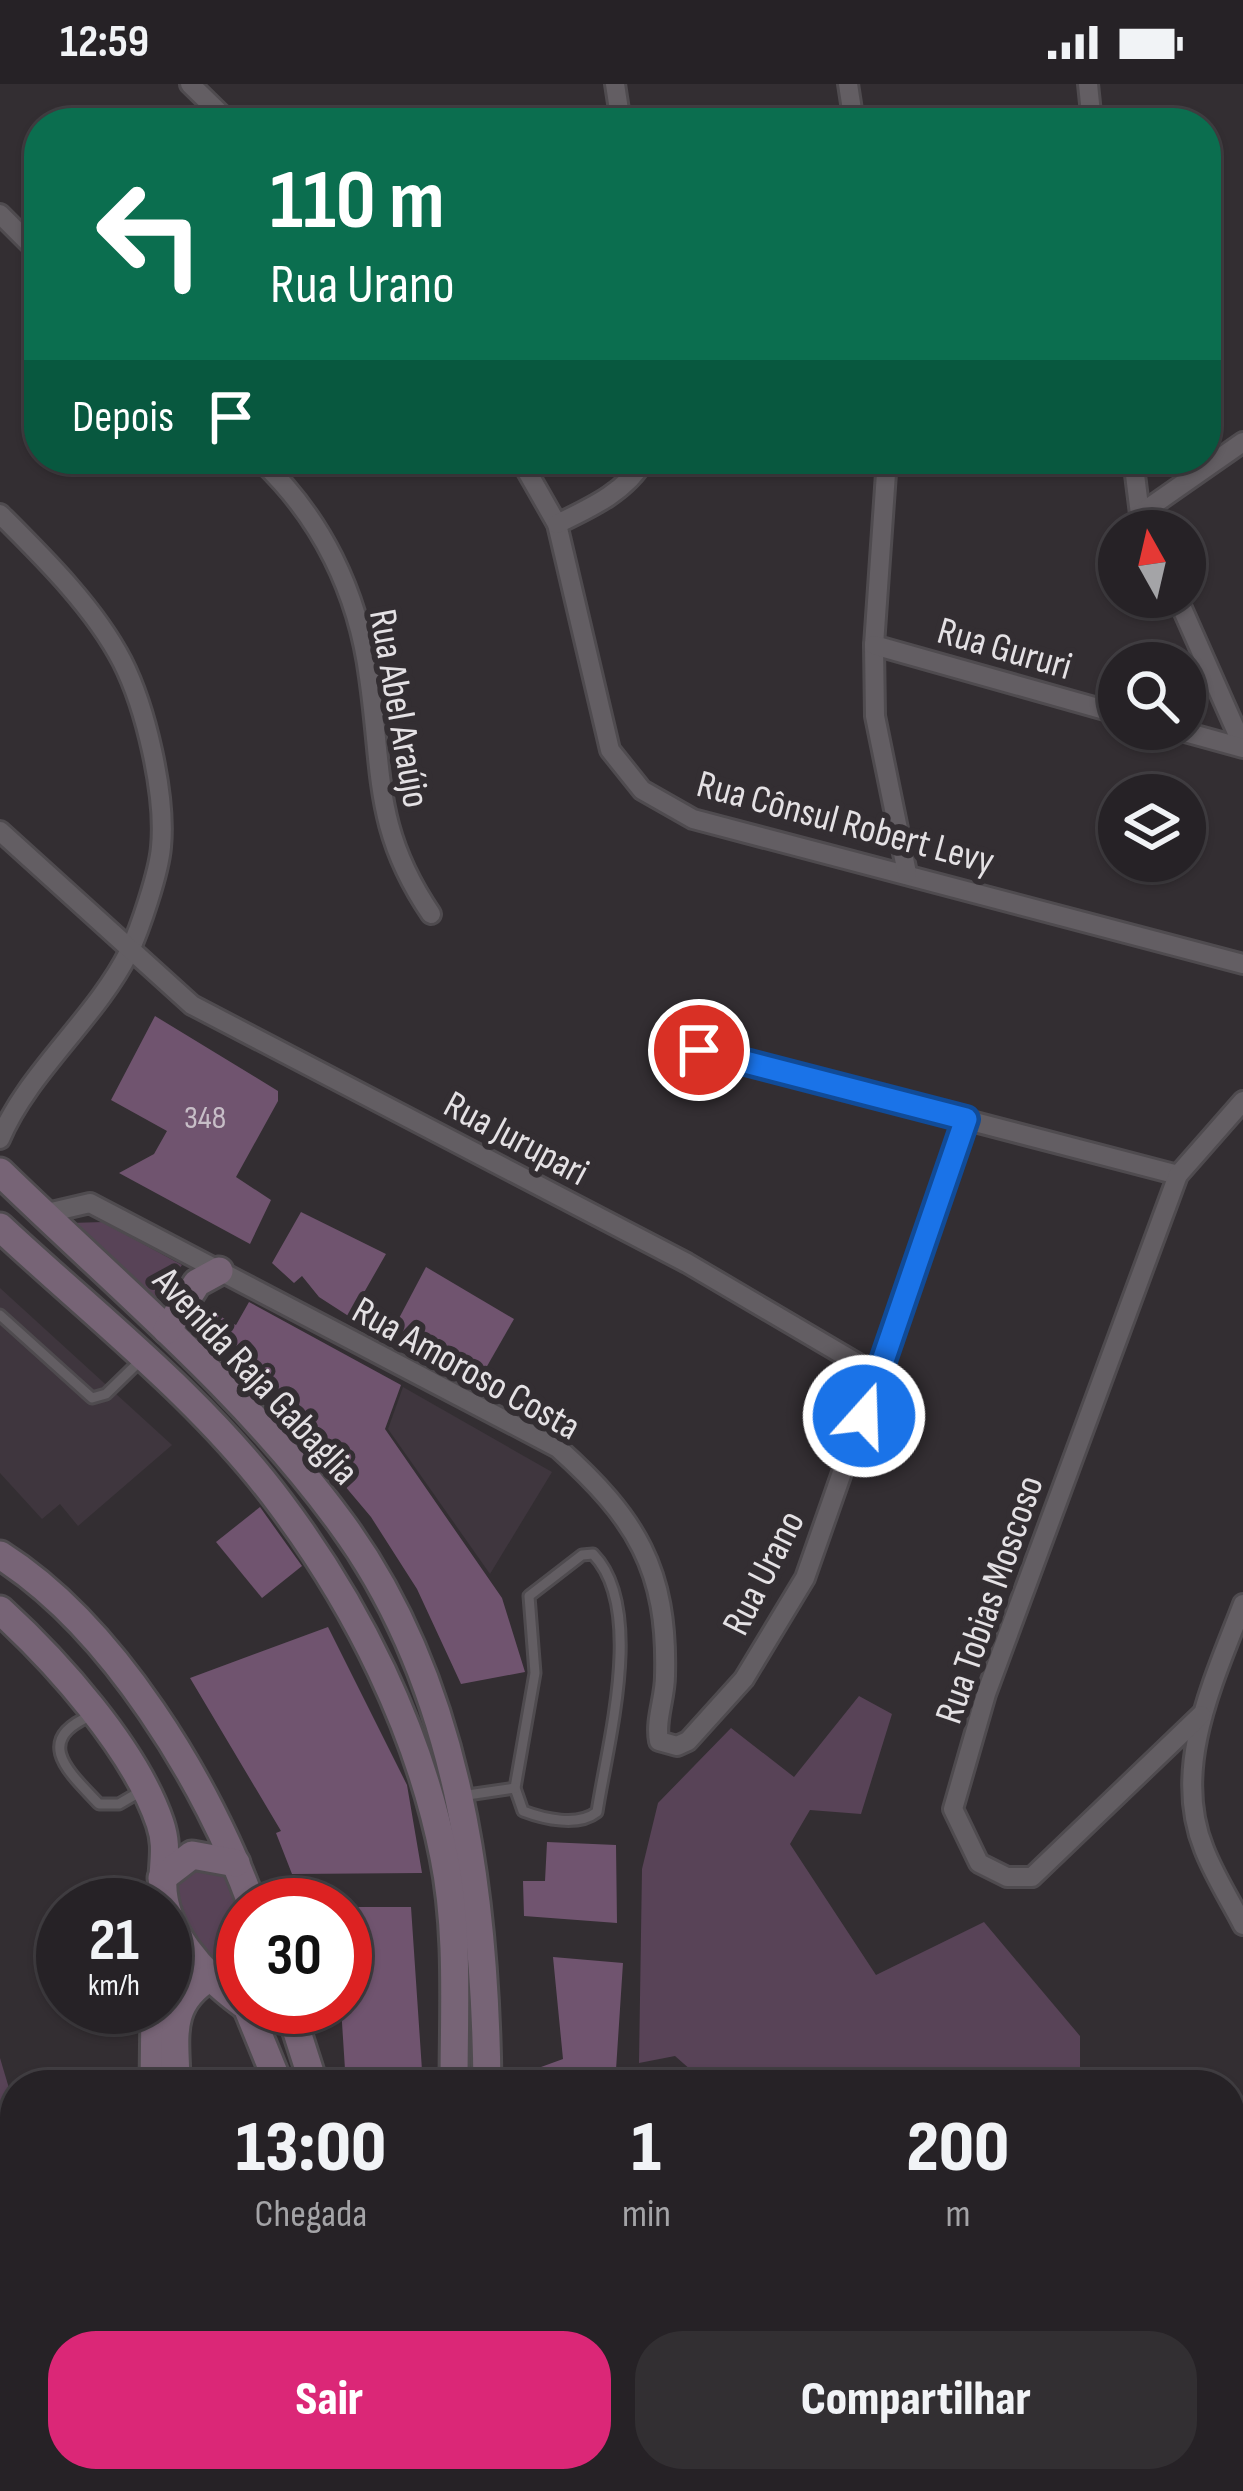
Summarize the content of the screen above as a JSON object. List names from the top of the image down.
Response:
{
  "streets": {
    "main road": ["Avenida Raja Gabaglia"],
    "street": [
      "Rua Gururi",
      "Rua Abel Araújo",
      "Rua Cônsul Robert Levy",
      "Rua Jurupari",
      "Rua Amoroso Costa",
      "Rua Urano",
      "Rua Tobias Moscoso"
    ]
  },
  "crossings": [
    ["Rua Jurupari", "Rua Urano"],
    ["Rua Amoroso Costa", "Avenida Raja Gabaglia"],
    ["Rua Amoroso Costa", "Rua Urano"]
  ],
  "house_numbers": ["348"],
  "north": "top",
  "page": {
    "status": "12:59",
    "turn": ["110 m", "Rua Urano"],
    "then": "Depois",
    "speed": "21 km/h",
    "limit": "30",
    "eta": [
      "13:00",
      "Chegada",
      "1",
      "min",
      "200",
      "m"
    ],
    "buttons": ["Sair", "Compartilhar"]
  }
}
